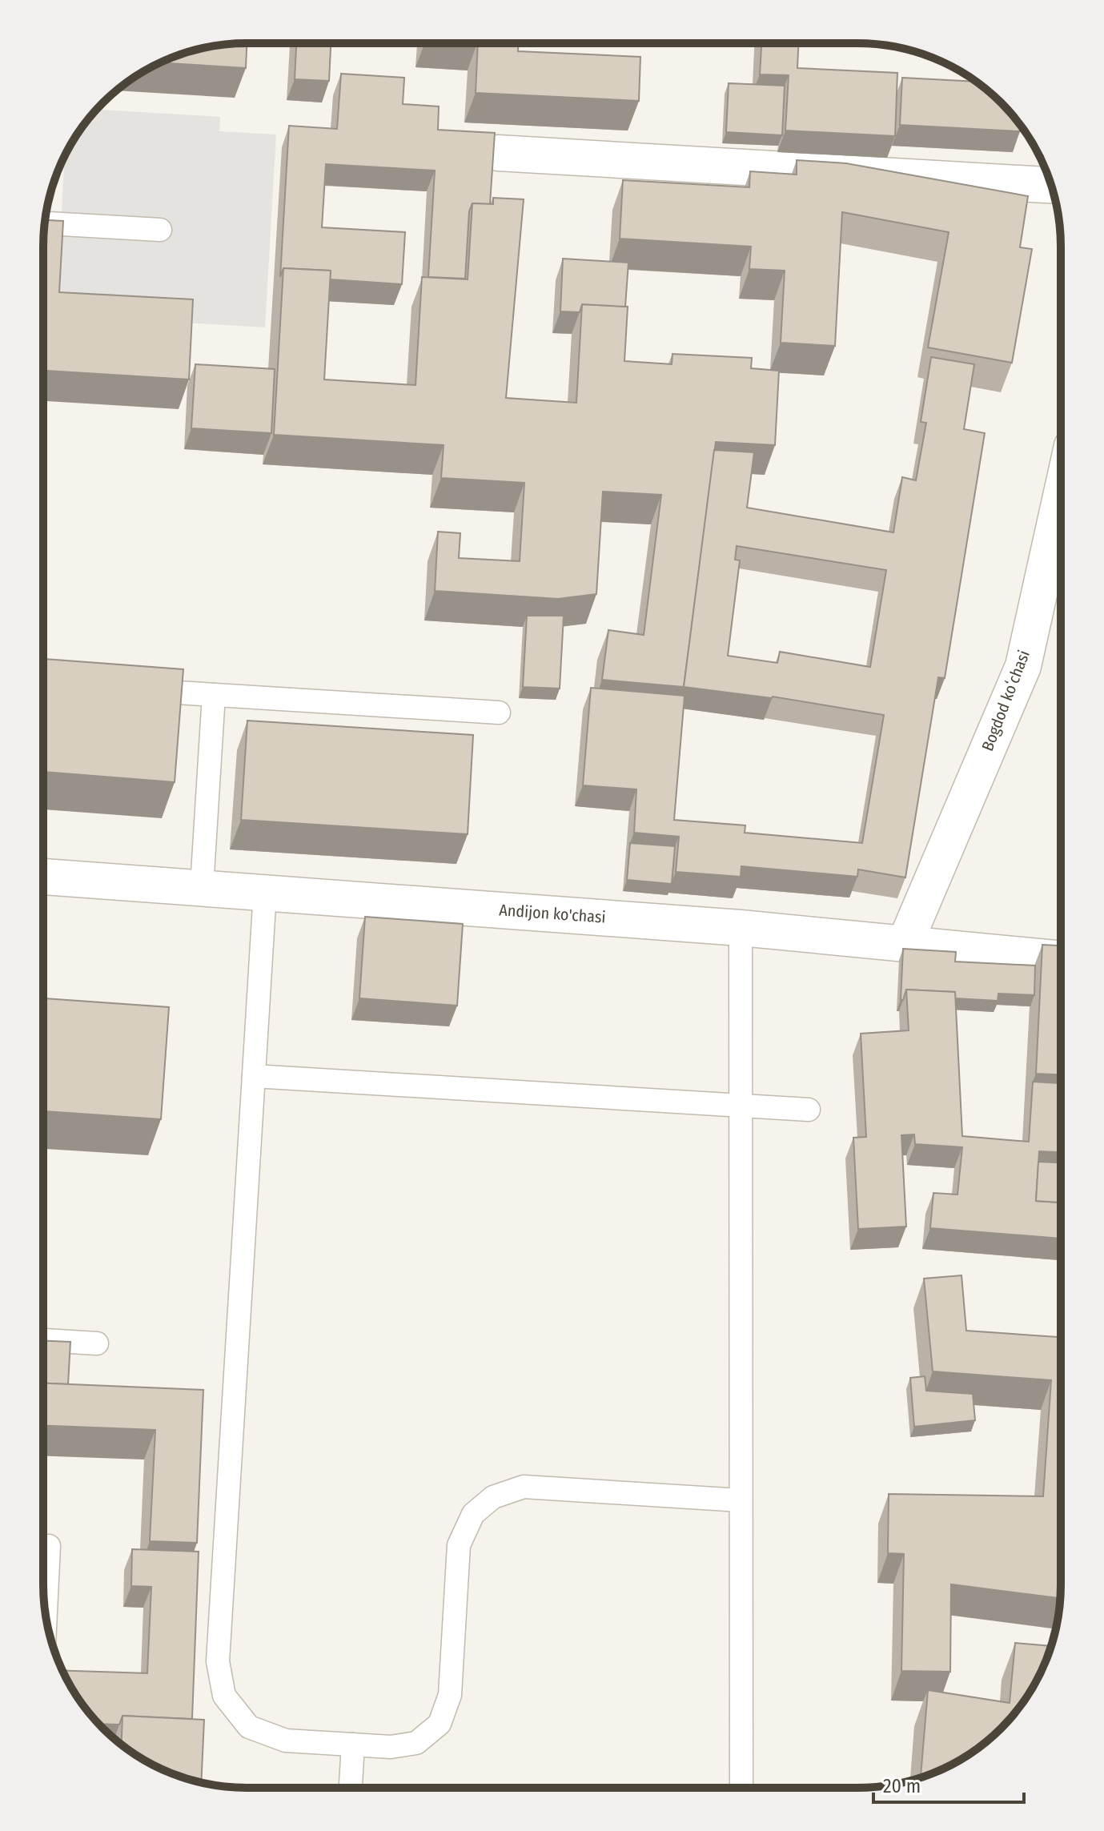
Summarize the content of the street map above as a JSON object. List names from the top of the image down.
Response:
{
  "streets": {
    "street": ["Bogdod koʻchasi", "Andijon ko'chasi"]
  },
  "crossings": [
    ["Bogdod koʻchasi", "Andijon ko'chasi"]
  ],
  "scale_bar": "20 m"
}
